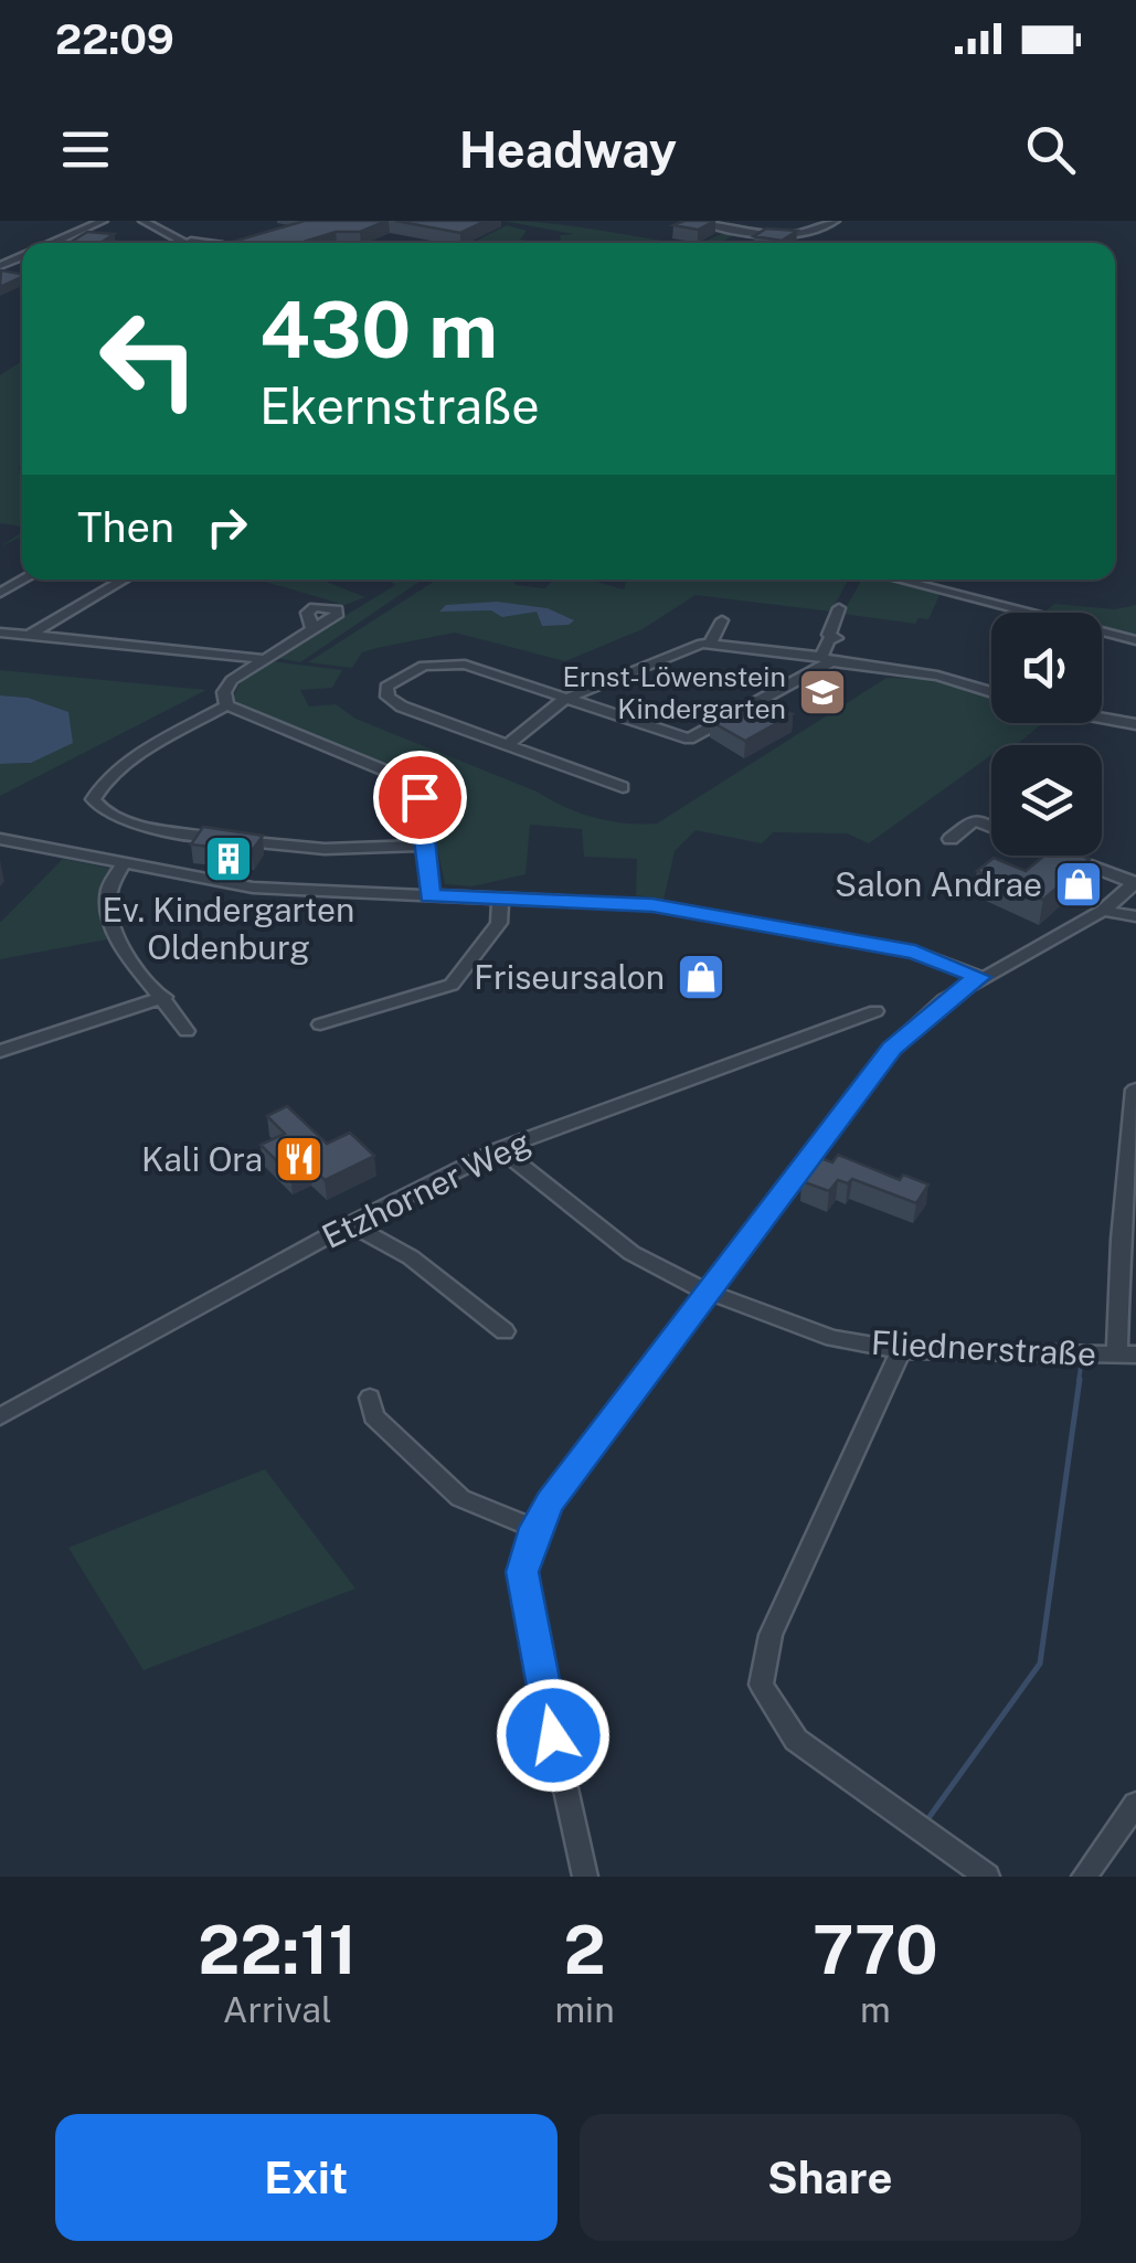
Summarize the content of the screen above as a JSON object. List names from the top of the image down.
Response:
{
  "streets": {
    "street": ["Etzhorner Weg", "Fliednerstraße"]
  },
  "crossings": [
    ["Etzhorner Weg", "Fliednerstraße"]
  ],
  "places": {
    "school or university": ["Ernst-Löwenstein Kindergarten"],
    "building": ["Ev. Kindergarten Oldenburg"],
    "shop": ["Salon Andrae", "Friseursalon"],
    "restaurant": ["Kali Ora"]
  },
  "page": {
    "status": "22:09",
    "header": "Headway",
    "turn": ["430 m", "Ekernstraße"],
    "then": "Then",
    "eta": [
      "22:11",
      "Arrival",
      "2",
      "min",
      "770",
      "m"
    ],
    "buttons": ["Exit", "Share"]
  }
}
